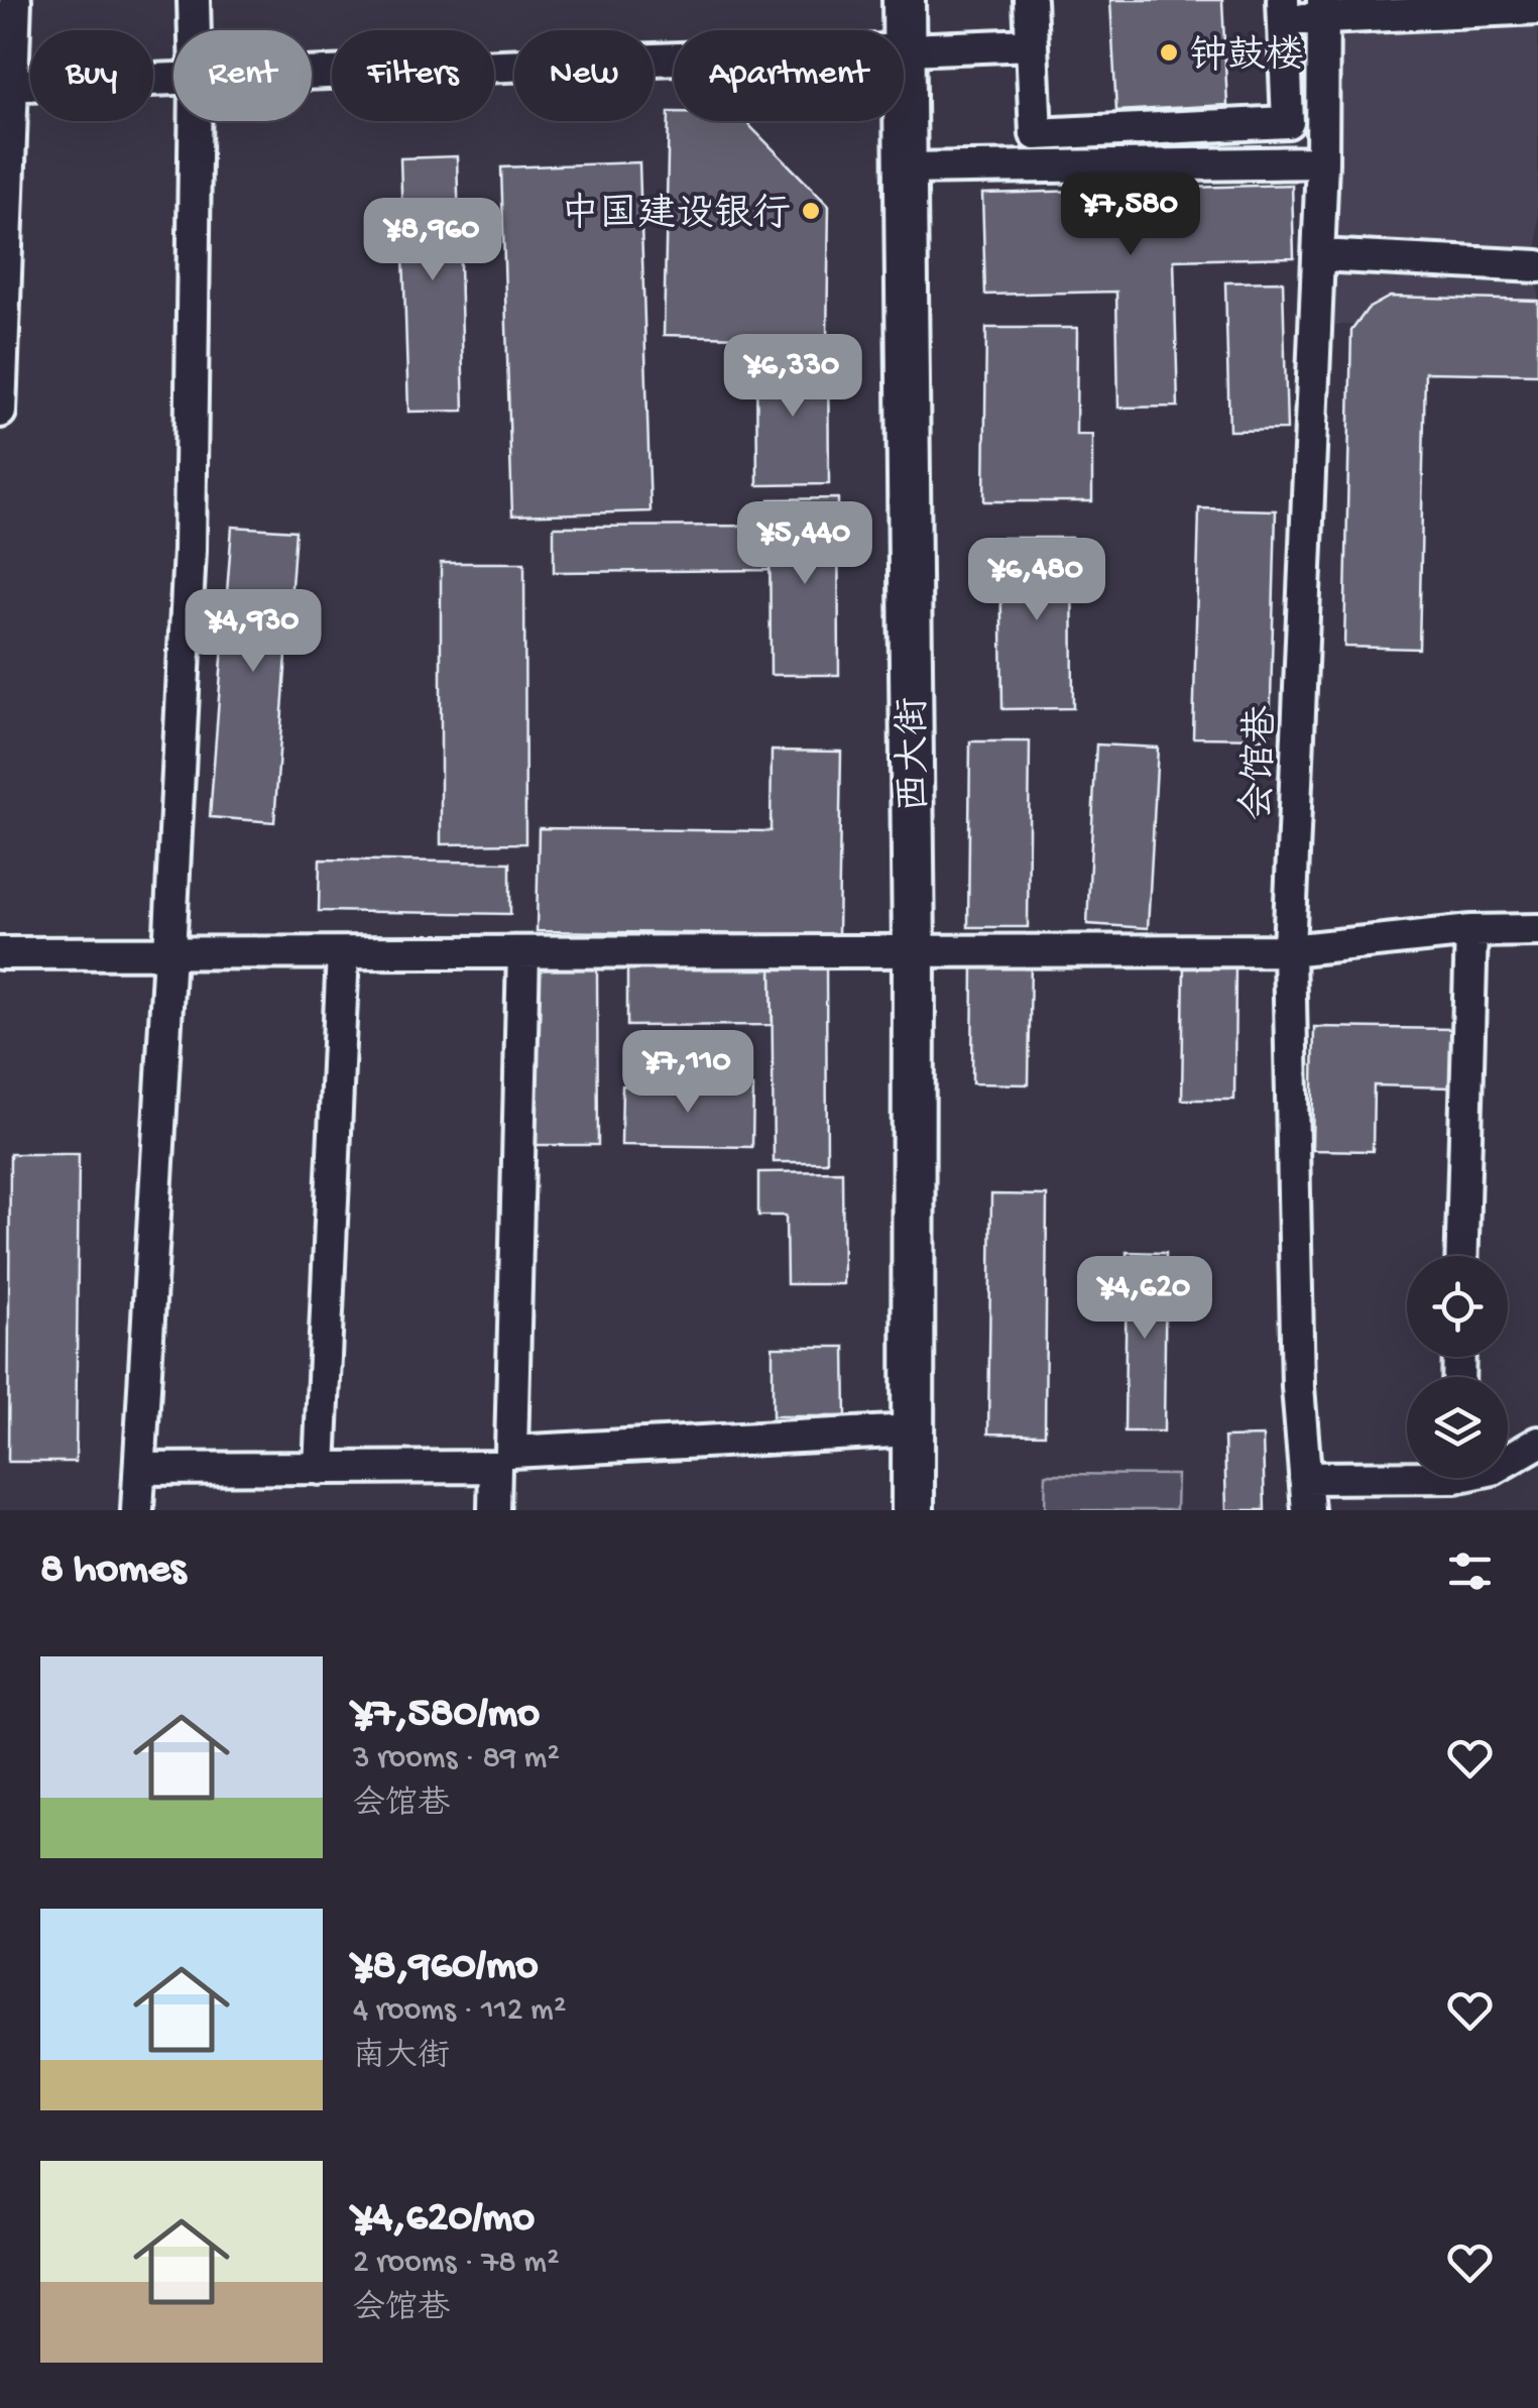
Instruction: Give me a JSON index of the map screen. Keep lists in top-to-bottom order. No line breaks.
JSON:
{"streets":{"main road":["西大街"],"street":["会馆巷"]},"places":["钟鼓楼","中国建设银行"],"page":{"chip":["Buy","Rent","Filters","New","Apartment"],"price":["¥7,580","¥8,960","¥6,330","¥5,440","¥6,480","¥4,930","¥7,110","¥4,620"],"heading":"8 homes","list":[{"name":"¥7,580/mo","note":"3 rooms · 89 m² · 会馆巷"},{"name":"¥8,960/mo","note":"4 rooms · 112 m² · 南大街"},{"name":"¥4,620/mo","note":"2 rooms · 78 m² · 会馆巷"}]}}
